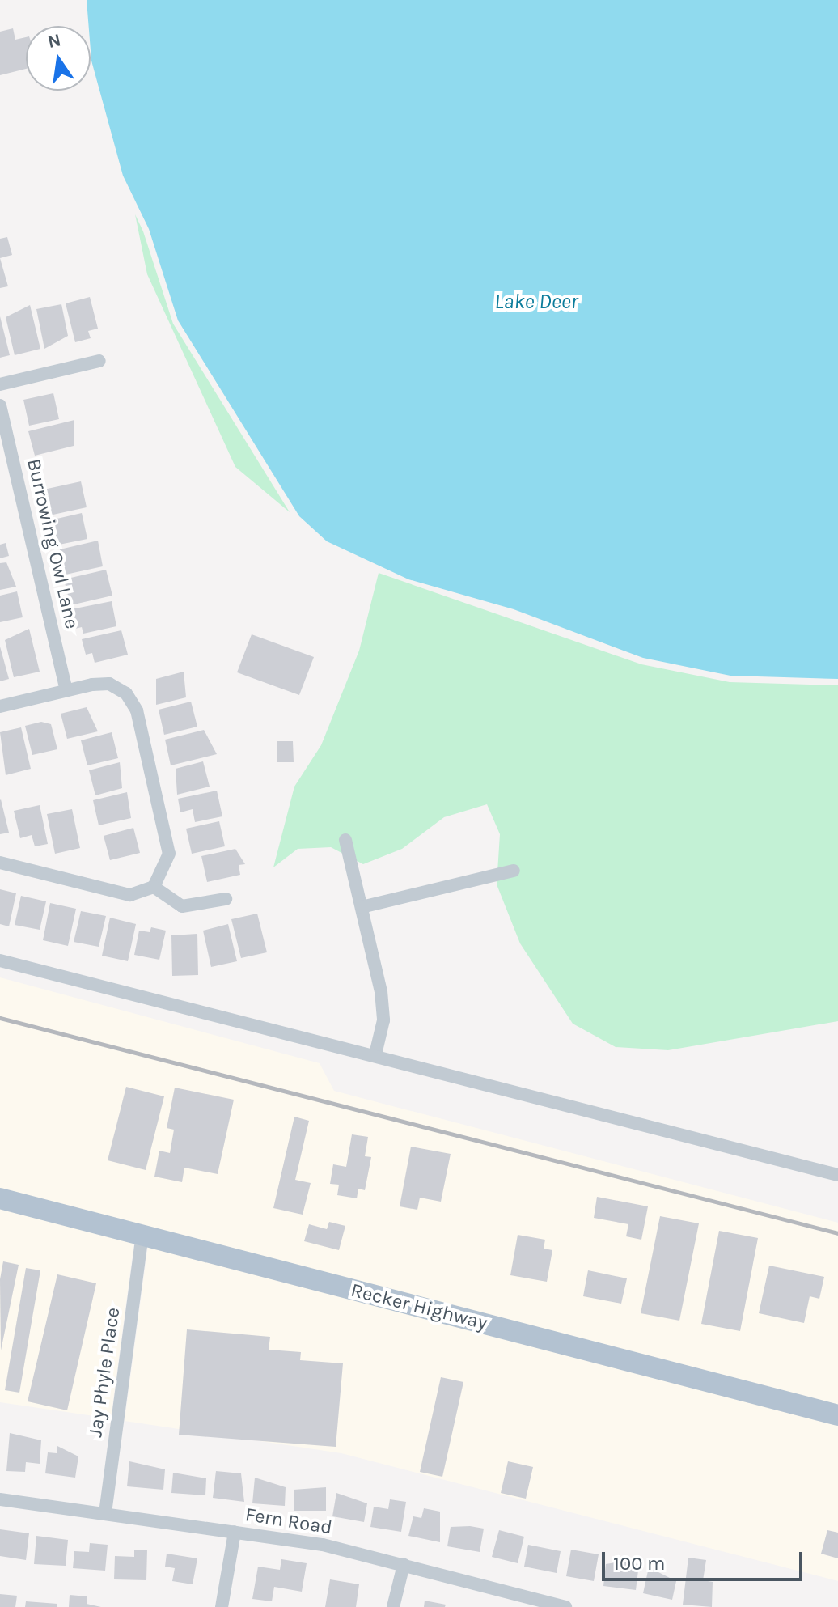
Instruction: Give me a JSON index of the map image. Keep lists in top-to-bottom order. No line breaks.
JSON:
{"streets":{"main road":["Recker Highway"],"street":["Burrowing Owl Lane","Jay Phyle Place","Fern Road"]},"crossings":[["Recker Highway","Jay Phyle Place"],["Jay Phyle Place","Fern Road"]],"water":["Lake Deer"],"scale_bar":"100 m","north":"top"}
